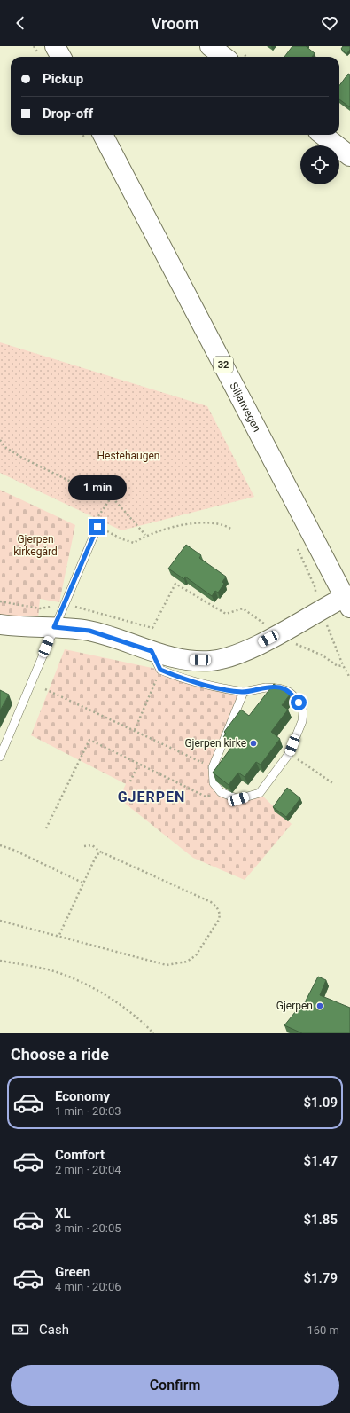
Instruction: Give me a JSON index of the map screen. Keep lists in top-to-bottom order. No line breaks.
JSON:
{"streets":{"main road":["32","Siljanvegen"]},"districts":["GJERPEN"],"parks":["Hestehaugen","Gjerpen kirkegård"],"places":["Gjerpen kirke","Gjerpen"],"page":{"header":"Vroom","banner":["Pickup","Drop-off"],"bubble":"1 min","heading":"Choose a ride","list":[{"name":"Economy","note":"1 min · 20:03","value":"$1.09"},{"name":"Comfort","note":"2 min · 20:04","value":"$1.47"},{"name":"XL","note":"3 min · 20:05","value":"$1.85"},{"name":"Green","note":"4 min · 20:06","value":"$1.79"}],"pay":["Cash","160 m"],"buttons":"Confirm"}}
